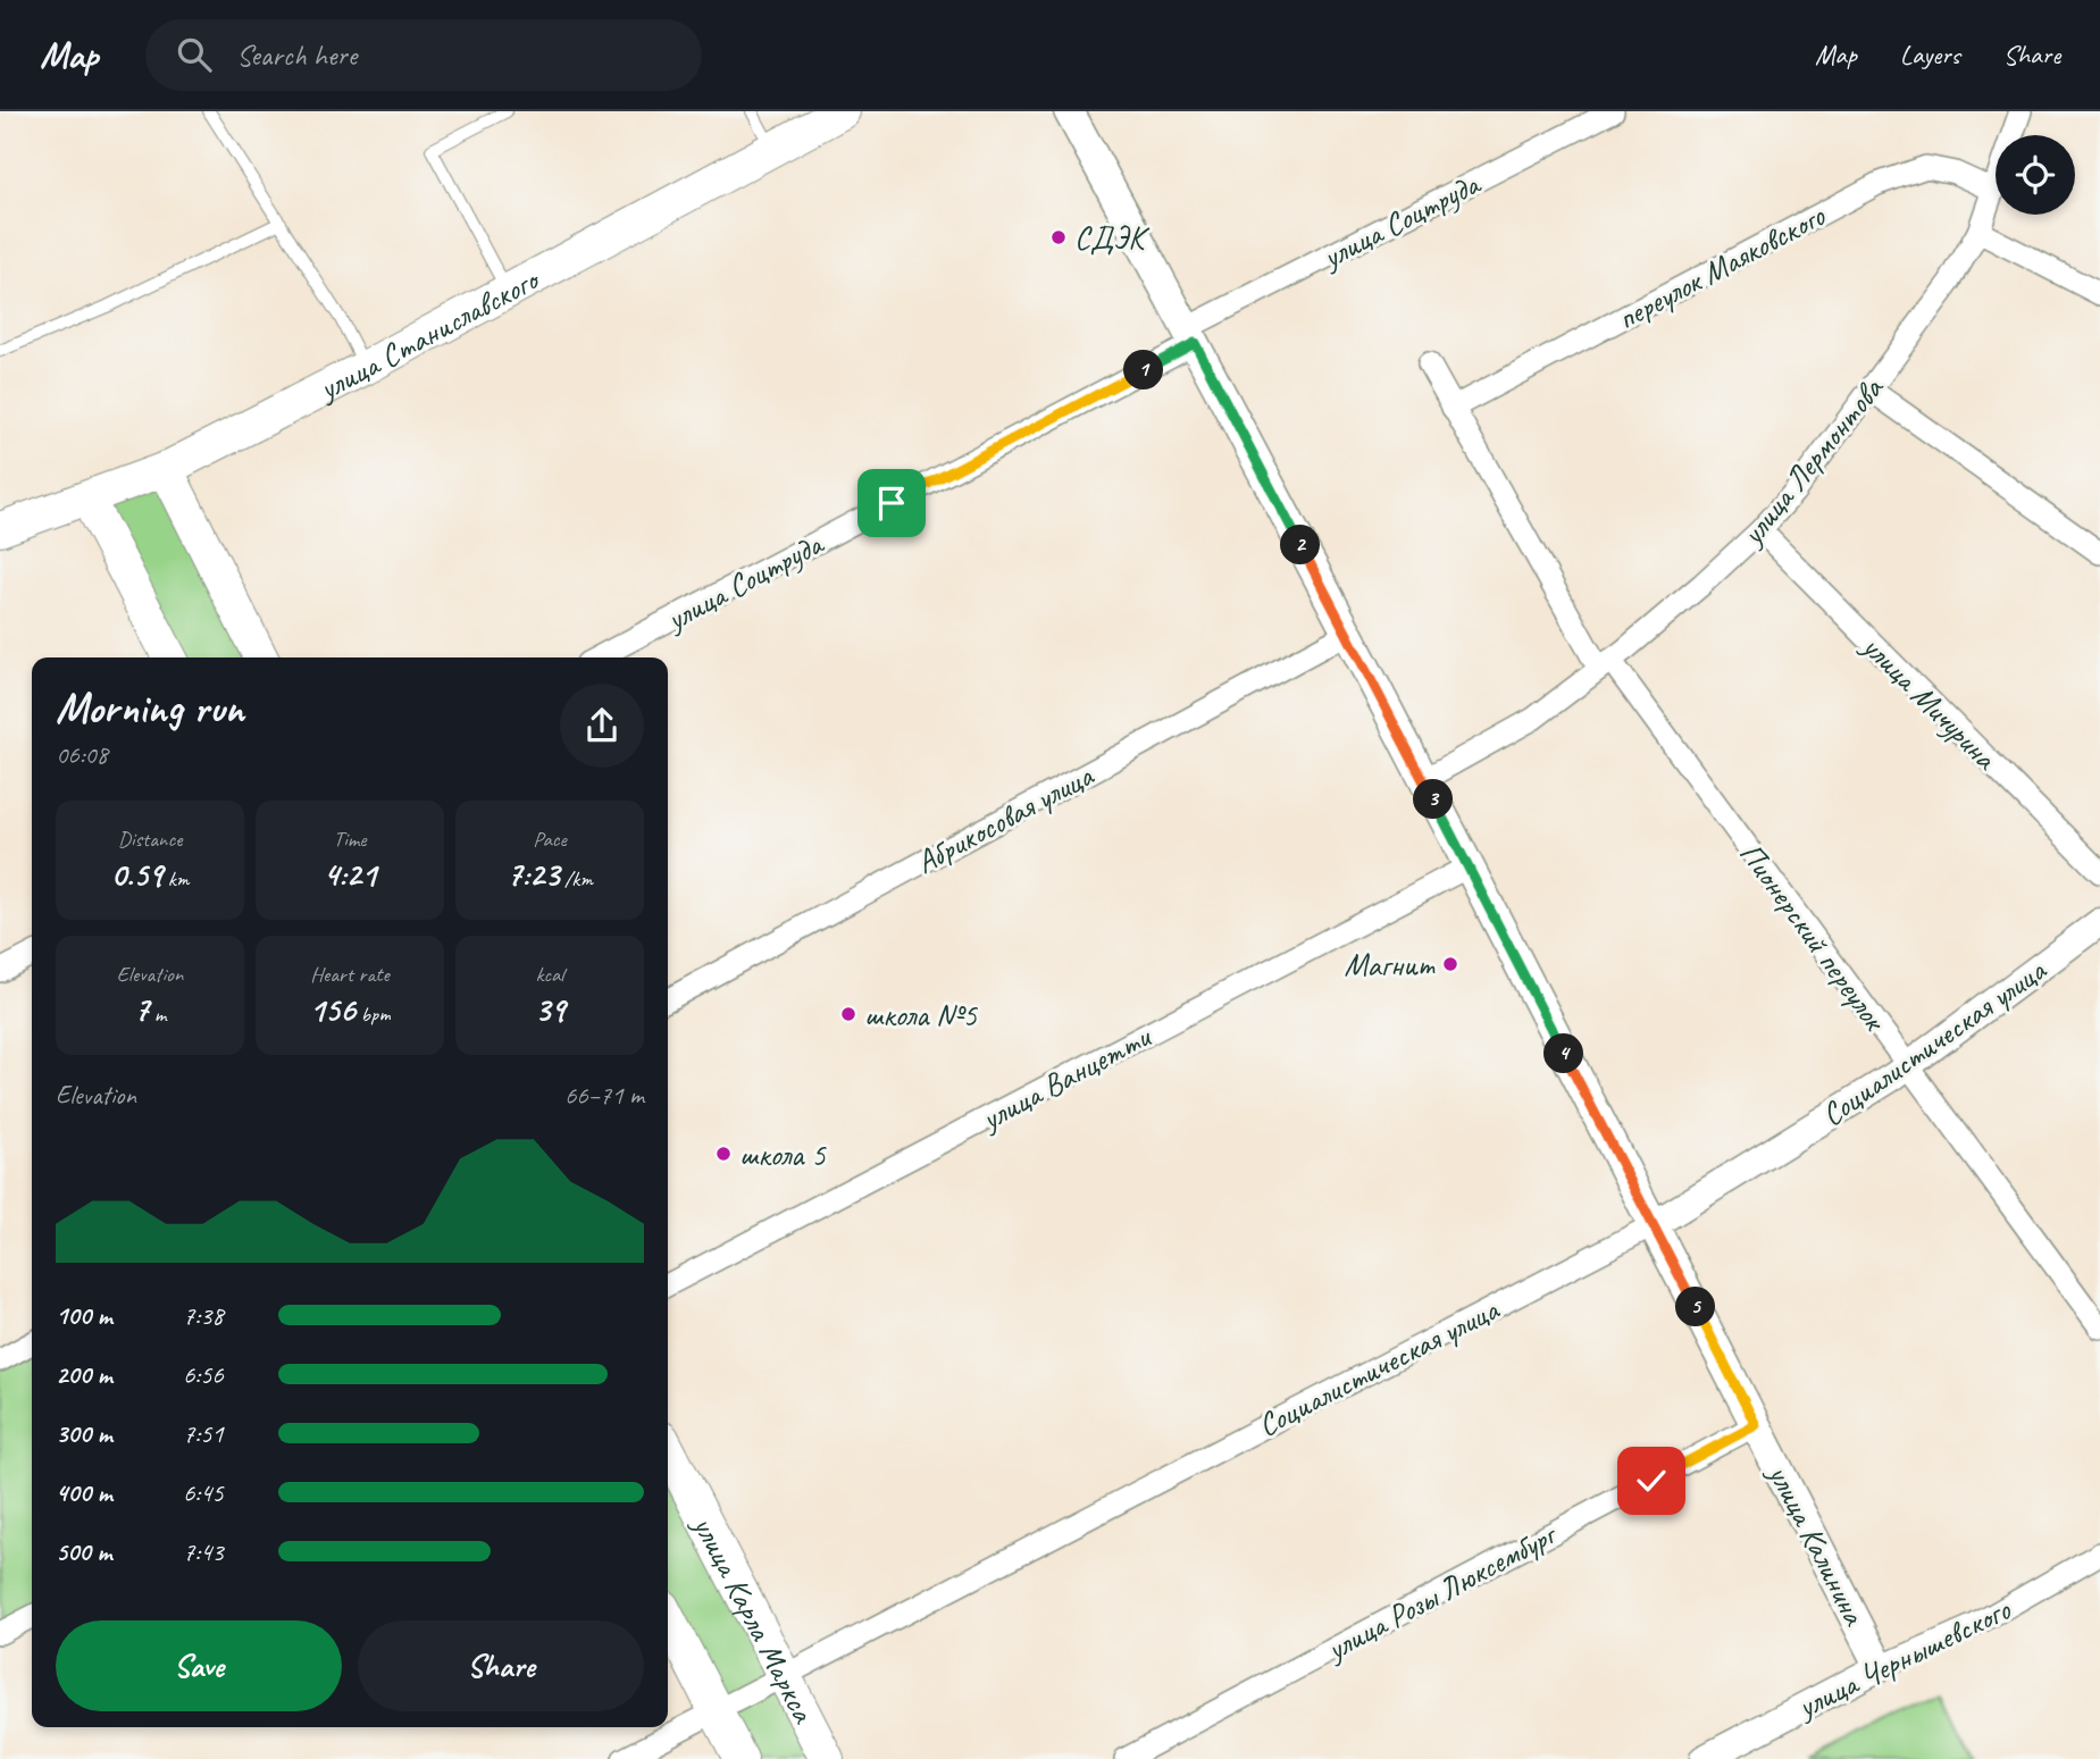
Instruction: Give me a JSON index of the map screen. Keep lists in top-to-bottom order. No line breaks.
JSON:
{"streets":{"main road":["улица Станиславского","улица Калинина","улица Карла Маркса"],"street":["улица Соцтруда","переулок Маяковского","улица Лермонтова","улица Мичурина","Абрикосовая улица","Пионерский переулок","Социалистическая улица","улица Ванцетти","улица Розы Люксембург","улица Чернышевского"]},"crossings":[["улица Соцтруда","улица Калинина"],["переулок Маяковского","улица Лермонтова"],["улица Лермонтова","улица Мичурина"],["улица Лермонтова","Пионерский переулок"],["улица Лермонтова","улица Калинина"],["Абрикосовая улица","улица Калинина"],["Пионерский переулок","Социалистическая улица"],["Социалистическая улица","улица Калинина"],["Социалистическая улица","улица Карла Маркса"],["улица Ванцетти","улица Калинина"],["улица Калинина","улица Розы Люксембург"],["улица Калинина","улица Чернышевского"]],"places":["СДЭК","Магнит","школа №5","школа 5"],"page":{"header":"Map","search":"Search here","nav":["Map","Layers","Share"],"pins":["1","2","3","4","5"],"heading":["Morning run","06:08"],"stats":[["Distance","0.59 km"],["Time","4:21"],["Pace","7:23 /km"],["Elevation","7 m"],["Heart rate","156 bpm"],["kcal","39"]],"chart":["Elevation","66–71 m"],"list":[{"name":"100 m","note":"7:38"},{"name":"200 m","note":"6:56"},{"name":"300 m","note":"7:51"},{"name":"400 m","note":"6:45"},{"name":"500 m","note":"7:43"}],"buttons":["Save","Share"]}}
